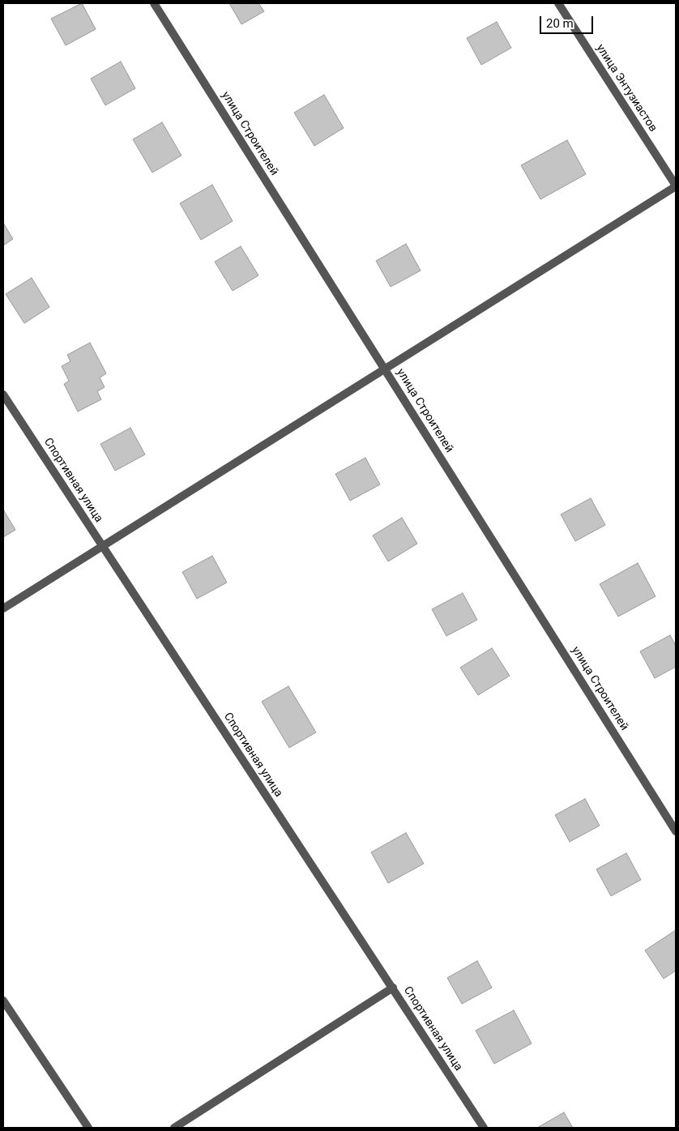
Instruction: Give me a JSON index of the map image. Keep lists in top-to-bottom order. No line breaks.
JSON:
{"streets":{"street":["улица Энтузиастов","улица Строителей","Спортивная улица"]},"scale_bar":"20 m"}
